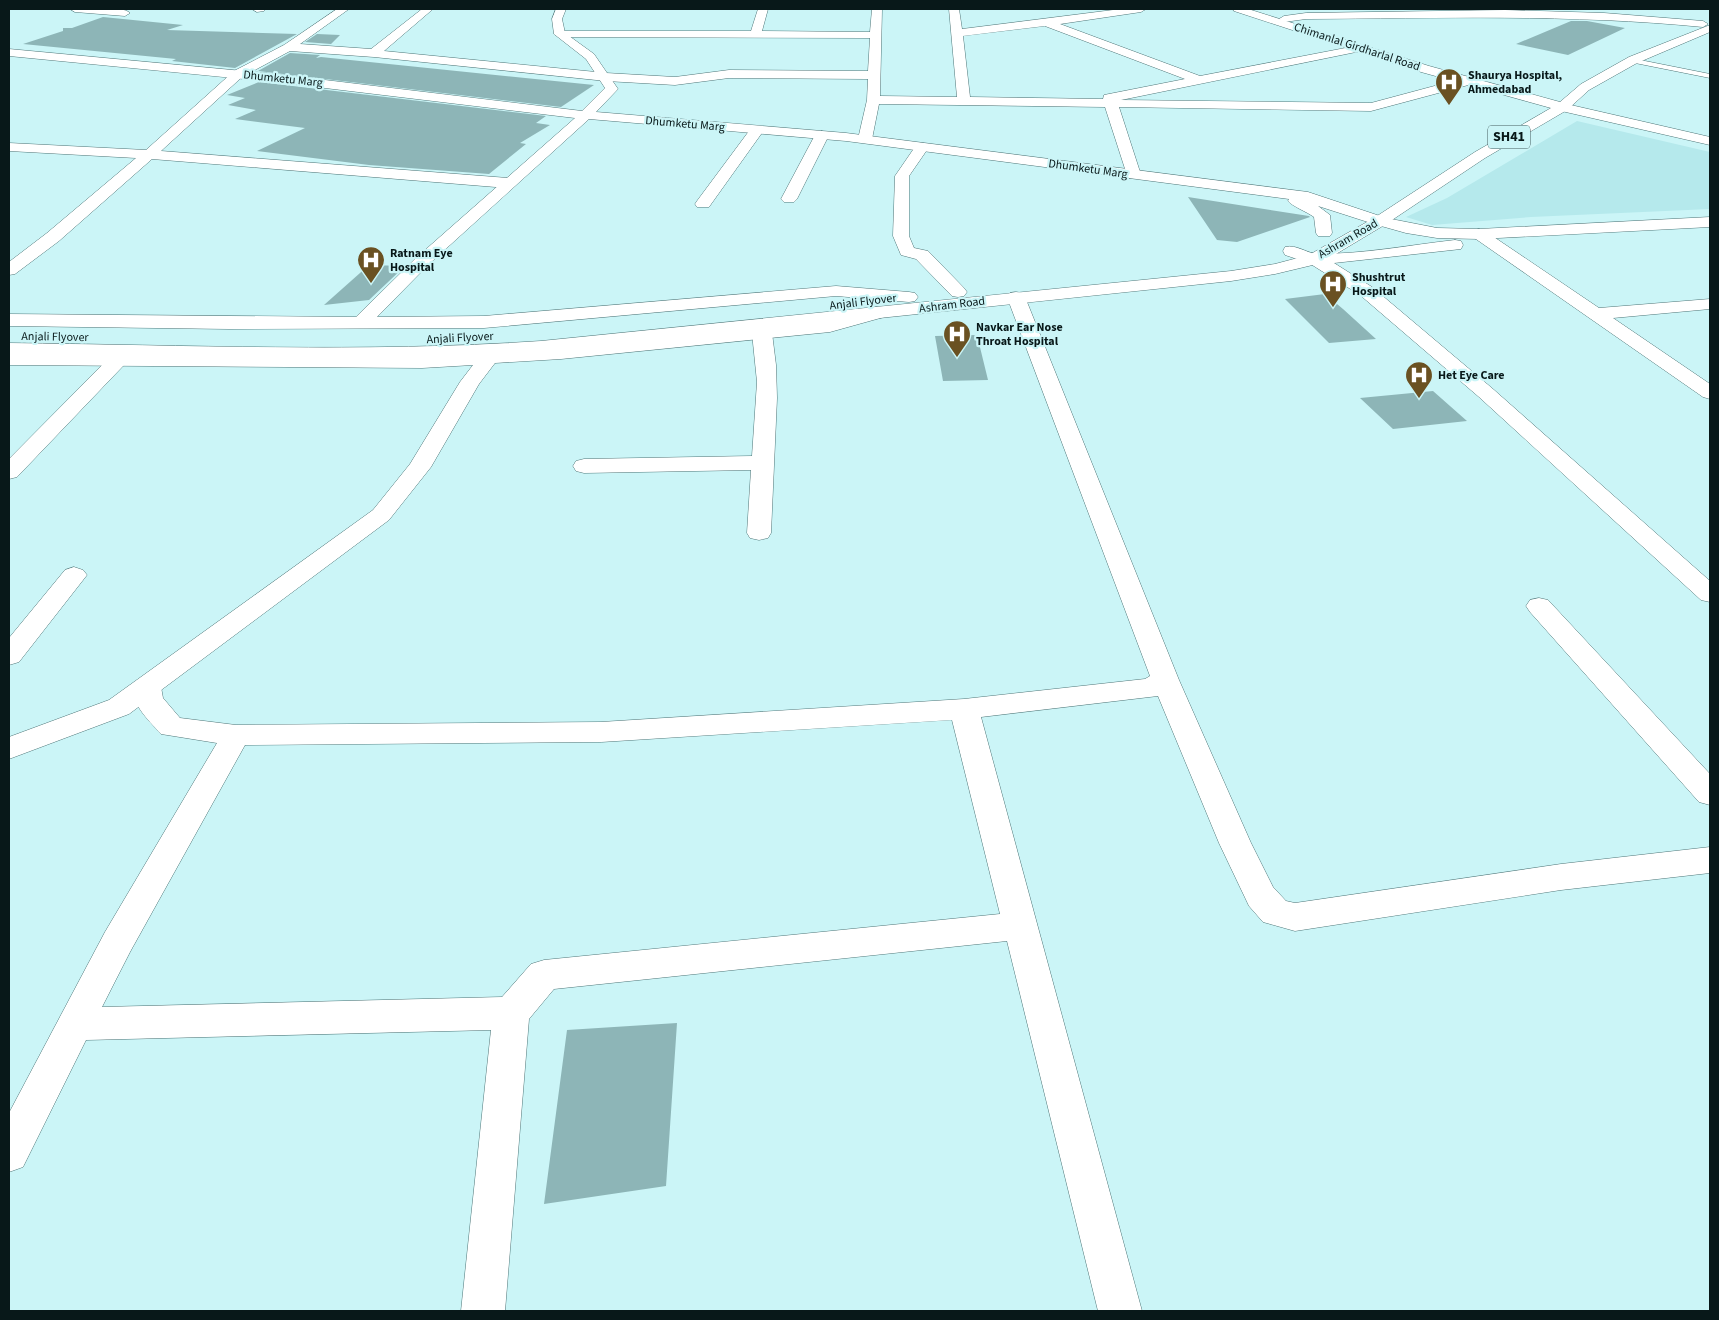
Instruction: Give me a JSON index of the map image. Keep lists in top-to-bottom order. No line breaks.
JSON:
{"streets":{"street":["Chimanlal Girdharlal Road","Dhumketu Marg","SH41","Ashram Road","Anjali Flyover"]},"crossings":[["Chimanlal Girdharlal Road","Ashram Road"],["Dhumketu Marg","Ashram Road"],["Ashram Road","Anjali Flyover"]],"places":{"hospital":["Shaurya Hospital, Ahmedabad","Ratnam Eye Hospital","Shushtrut Hospital","Navkar Ear Nose Throat Hospital","Het Eye Care"]}}
